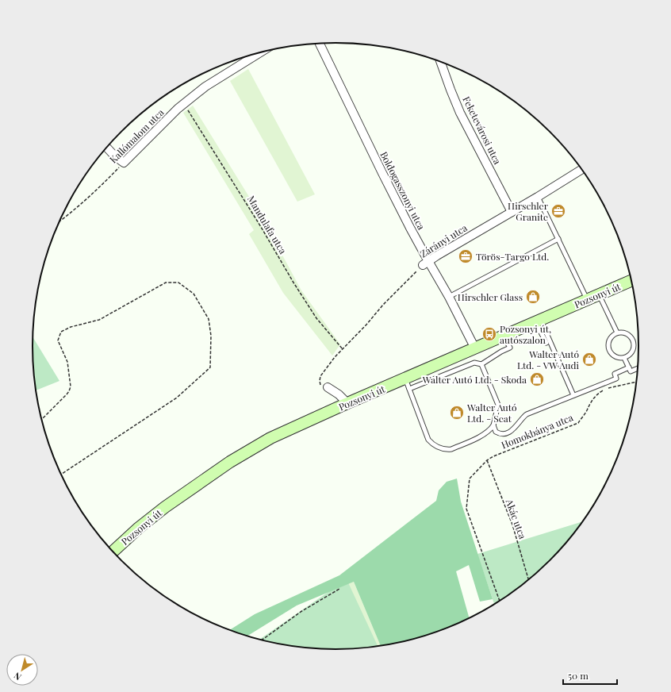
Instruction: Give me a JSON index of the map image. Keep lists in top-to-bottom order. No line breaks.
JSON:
{"streets":{"main road":["Pozsonyi út"],"street":["Feketevárosi utca","Kallómalom utca","Boldogasszonyi utca","Zárányi utca"],"path":["Mandulafa utca","Homokbánya utca","Akác utca"]},"crossings":[["Feketevárosi utca","Zárányi utca"],["Kallómalom utca","Mandulafa utca"],["Boldogasszonyi utca","Zárányi utca"],["Boldogasszonyi utca","Pozsonyi út"],["Mandulafa utca","Zárányi utca"],["Homokbánya utca","Akác utca"]],"places":{"office":["Hirschler Granite","Törös-Targo Ltd."],"shop":["Hirschler Glass","Walter Autó Ltd. - VW Audi","Walter Autó Ltd. - Skoda","Walter Autó Ltd. - Seat"],"bus stop":["Pozsonyi út, autószalon"]},"scale_bar":"50 m","north":"bottom left"}
